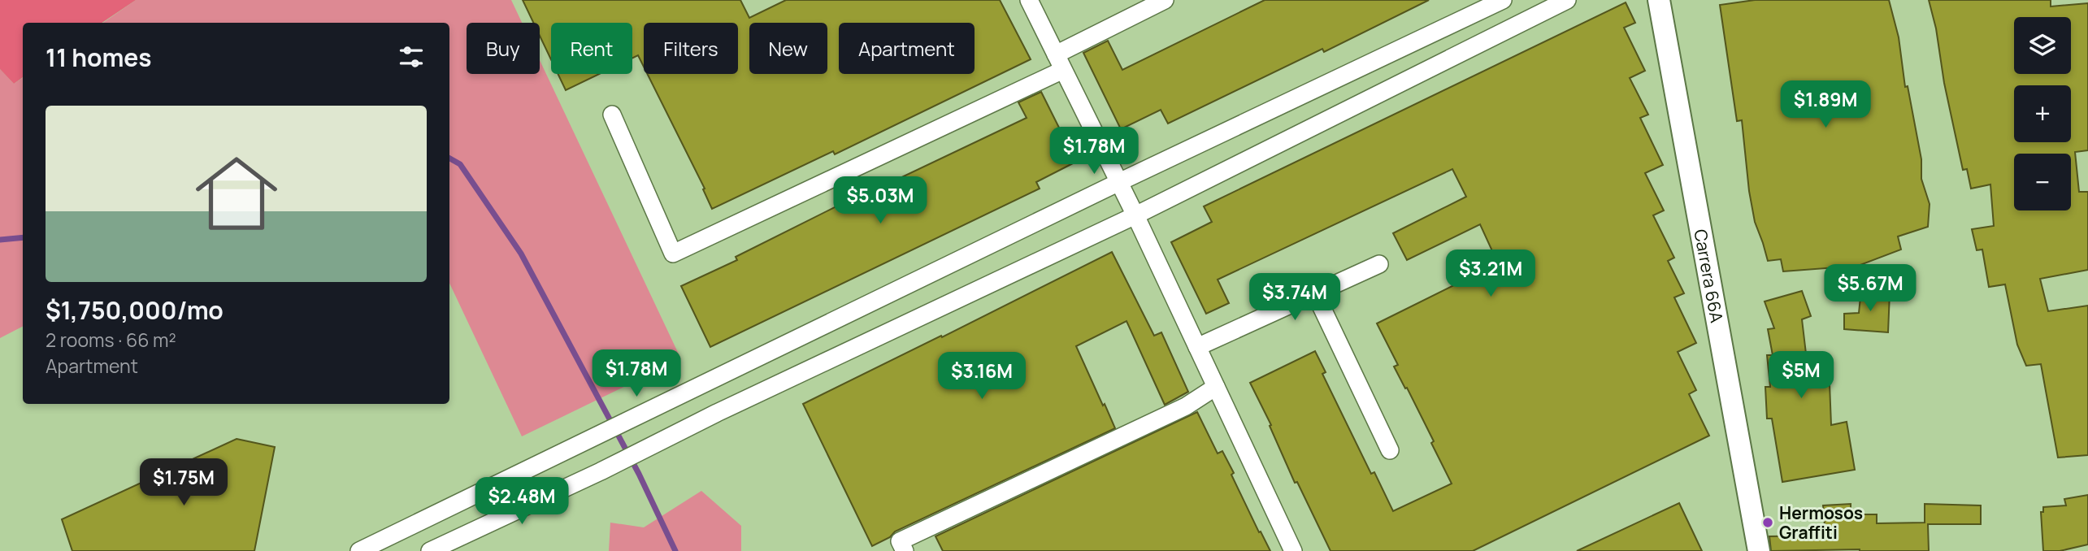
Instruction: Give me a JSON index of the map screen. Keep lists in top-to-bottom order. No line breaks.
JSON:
{"streets":{"street":["Carrera 66A"]},"places":["Hermosos Graffiti"],"page":{"map_buttons":["+","−"],"chip":["Buy","Rent","Filters","New","Apartment"],"heading":"11 homes","price":["$1.89M","$1.78M","$5.03M","$3.21M","$5.67M","$3.74M","$1.78M","$5M","$3.16M","$1.75M","$2.48M"],"list":[{"name":"$1,750,000/mo","note":"2 rooms · 66 m² · Apartment"}]}}
